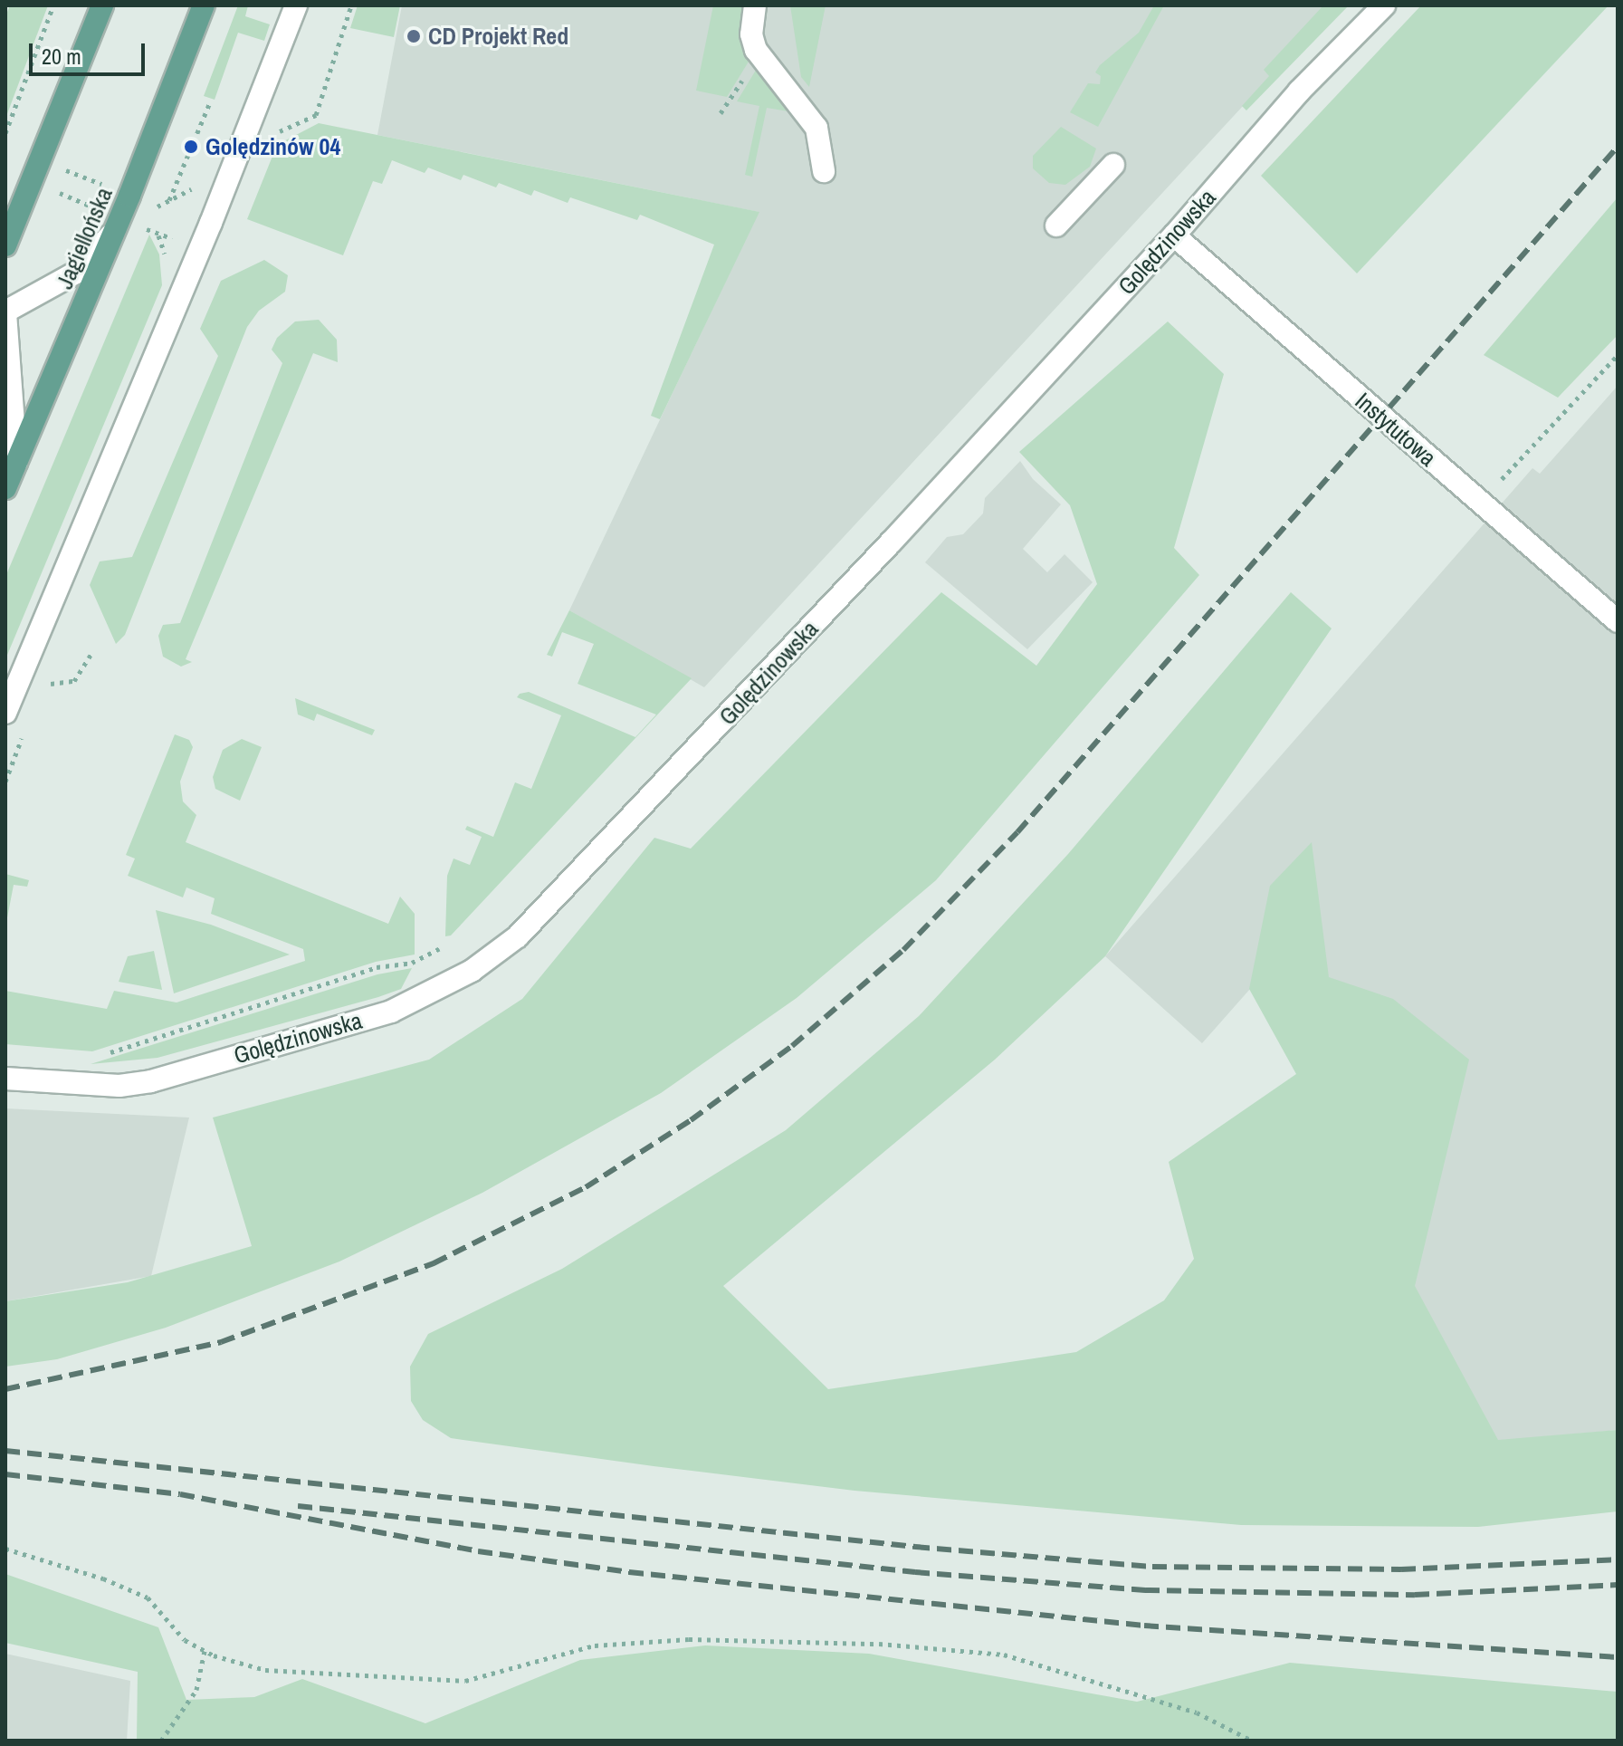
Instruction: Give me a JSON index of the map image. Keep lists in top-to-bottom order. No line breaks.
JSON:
{"streets":{"main road":["Jagiellońska"],"street":["Golędzinowska","Instytutowa"]},"crossings":[["Golędzinowska","Instytutowa"]],"places":["CD Projekt Red","Golędzinów 04"],"scale_bar":"20 m"}
